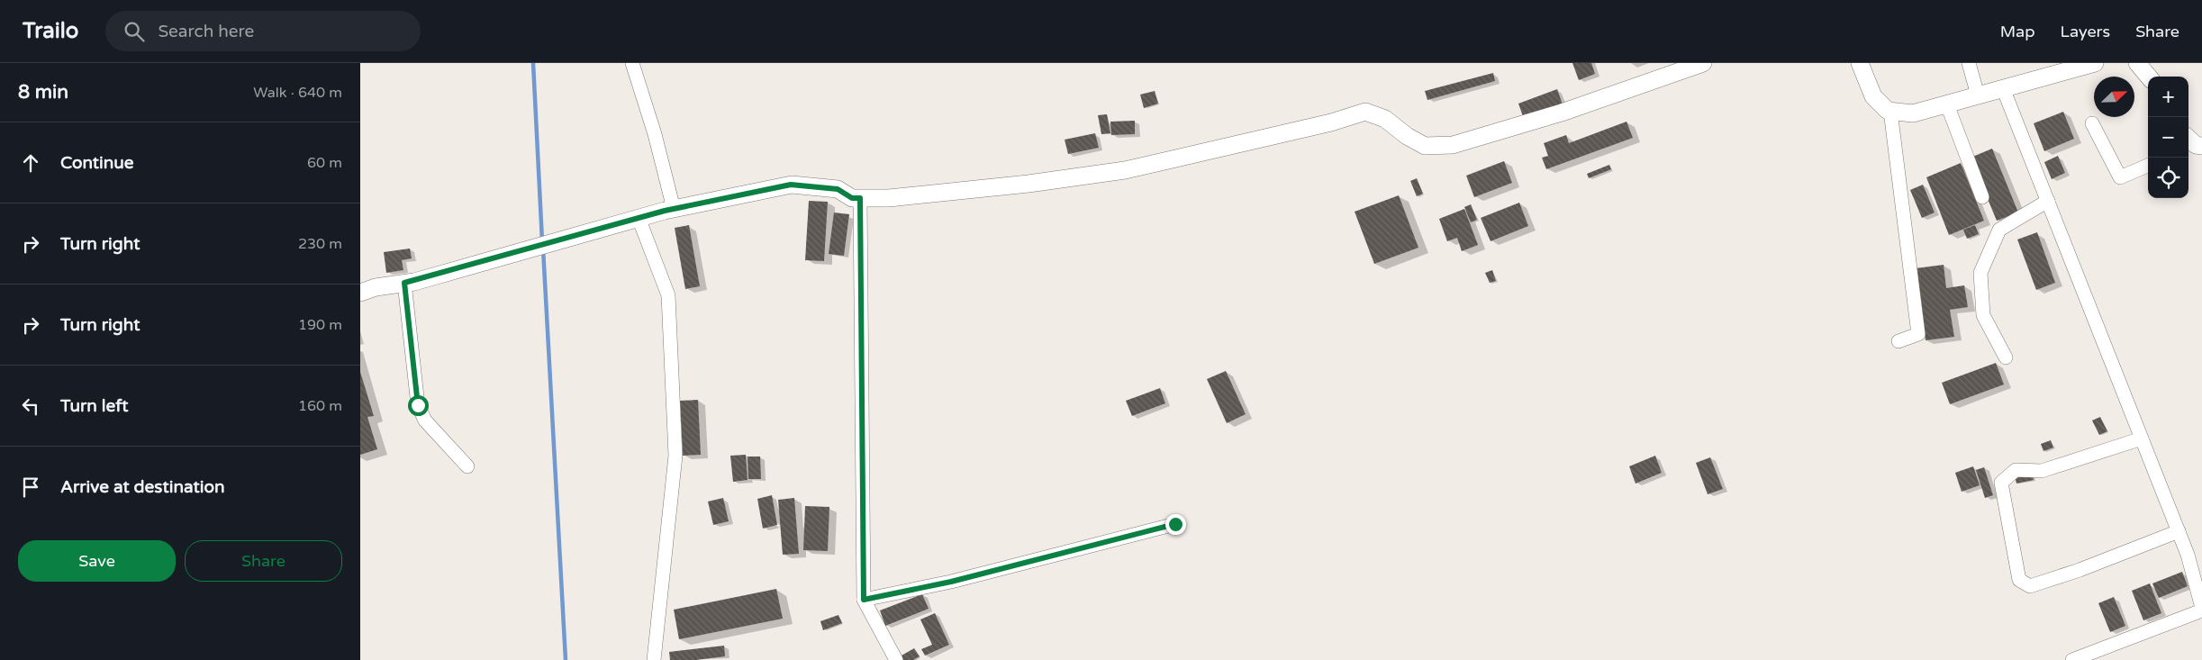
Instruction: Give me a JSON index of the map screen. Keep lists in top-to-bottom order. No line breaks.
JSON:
{"north":"top right","page":{"header":"Trailo","search":"Search here","nav":["Map","Layers","Share"],"heading":["8 min","Walk · 640 m"],"map_buttons":["+","−"],"list":[["Continue","60 m"],["Turn right","230 m"],["Turn right","190 m"],["Turn left","160 m"],"Arrive at destination"],"buttons":["Save","Share"]}}
